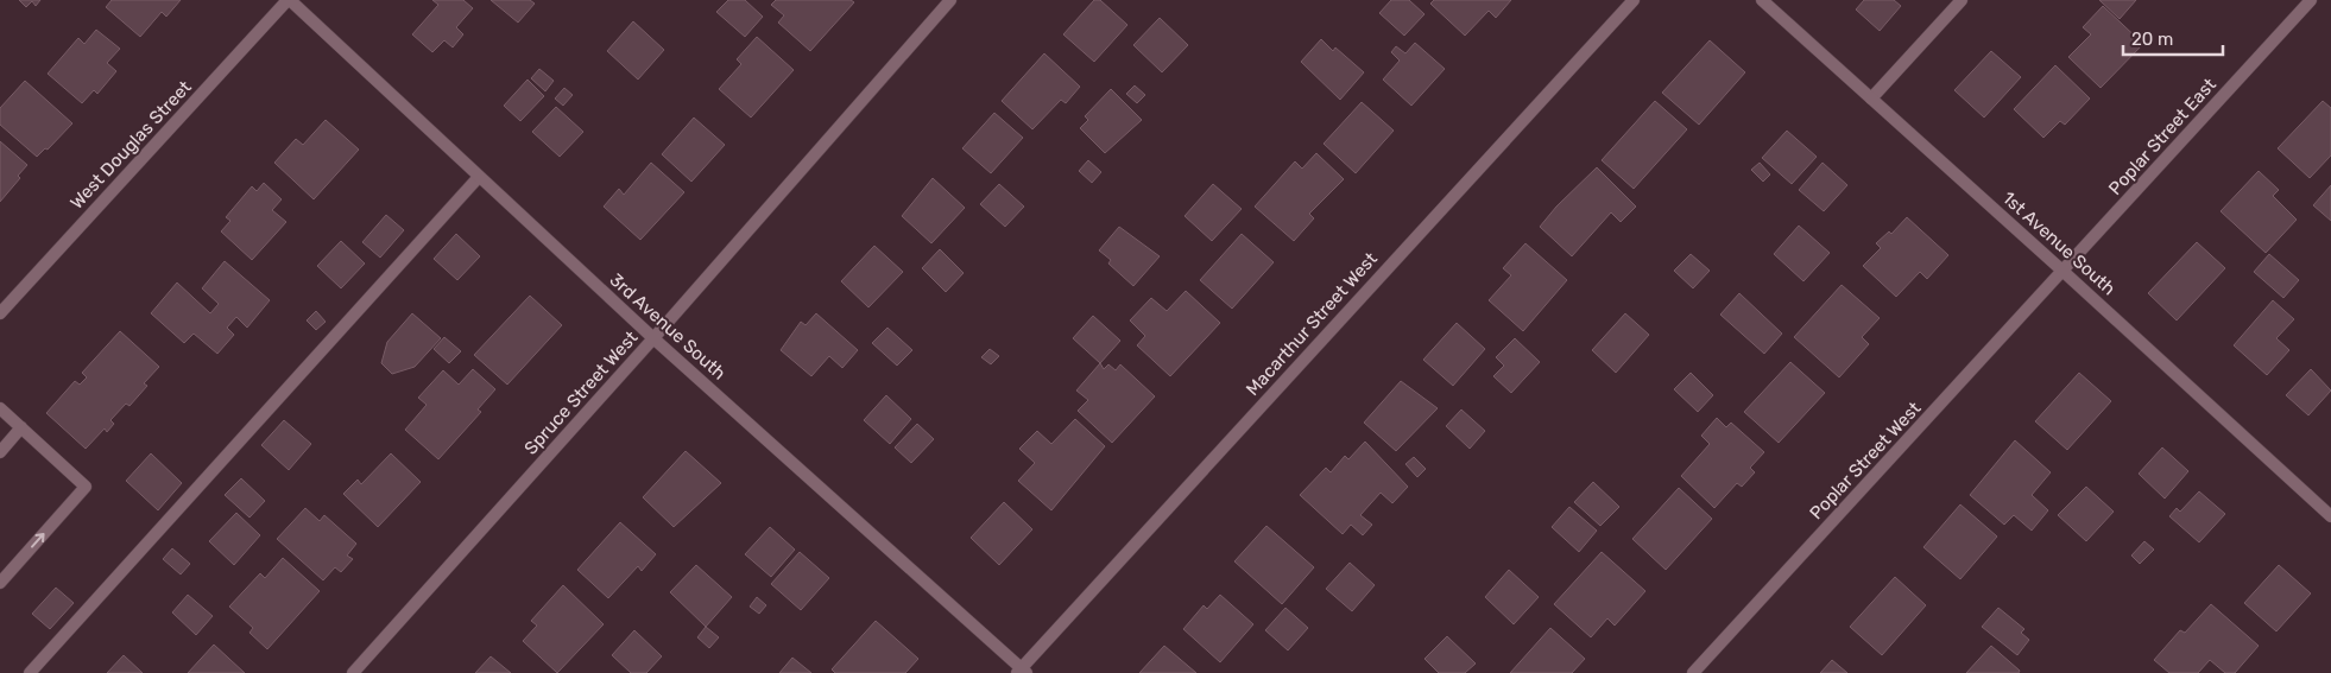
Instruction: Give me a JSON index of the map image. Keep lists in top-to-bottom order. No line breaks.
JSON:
{"streets":{"street":["Poplar Street East","West Douglas Street","1st Avenue South","Macarthur Street West","3rd Avenue South","Spruce Street West","Poplar Street West"]},"crossings":[["Poplar Street East","1st Avenue South"],["Poplar Street East","Poplar Street West"],["West Douglas Street","3rd Avenue South"],["1st Avenue South","Poplar Street West"],["Macarthur Street West","3rd Avenue South"],["3rd Avenue South","Spruce Street West"]],"scale_bar":"20 m"}
